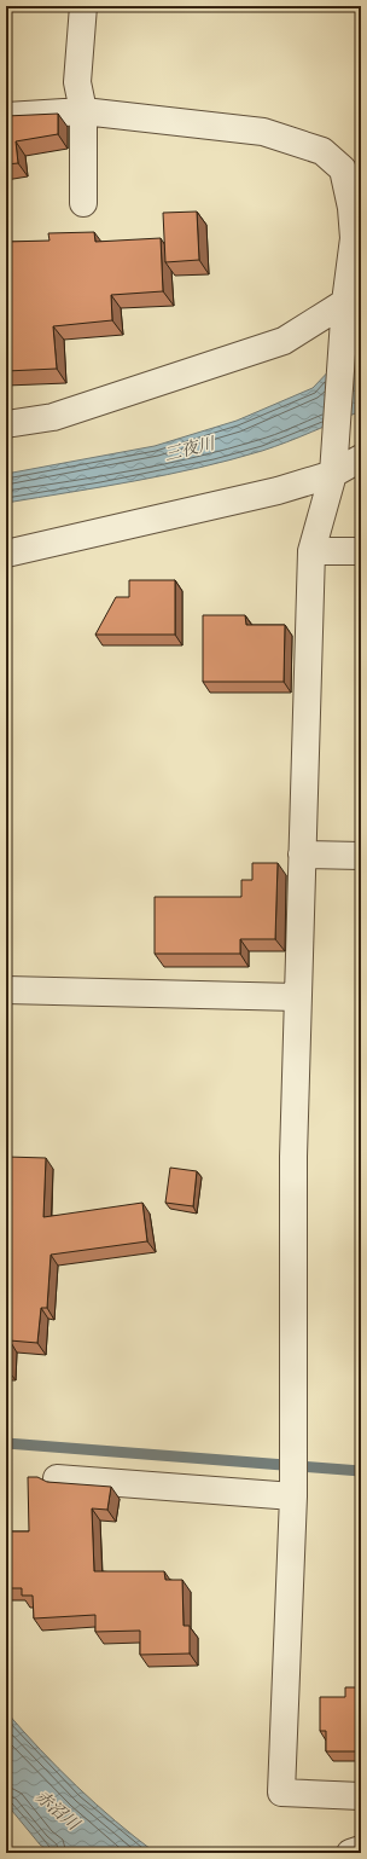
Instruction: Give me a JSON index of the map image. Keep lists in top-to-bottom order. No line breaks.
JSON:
{"water":["三夜川","赤沼川"]}
